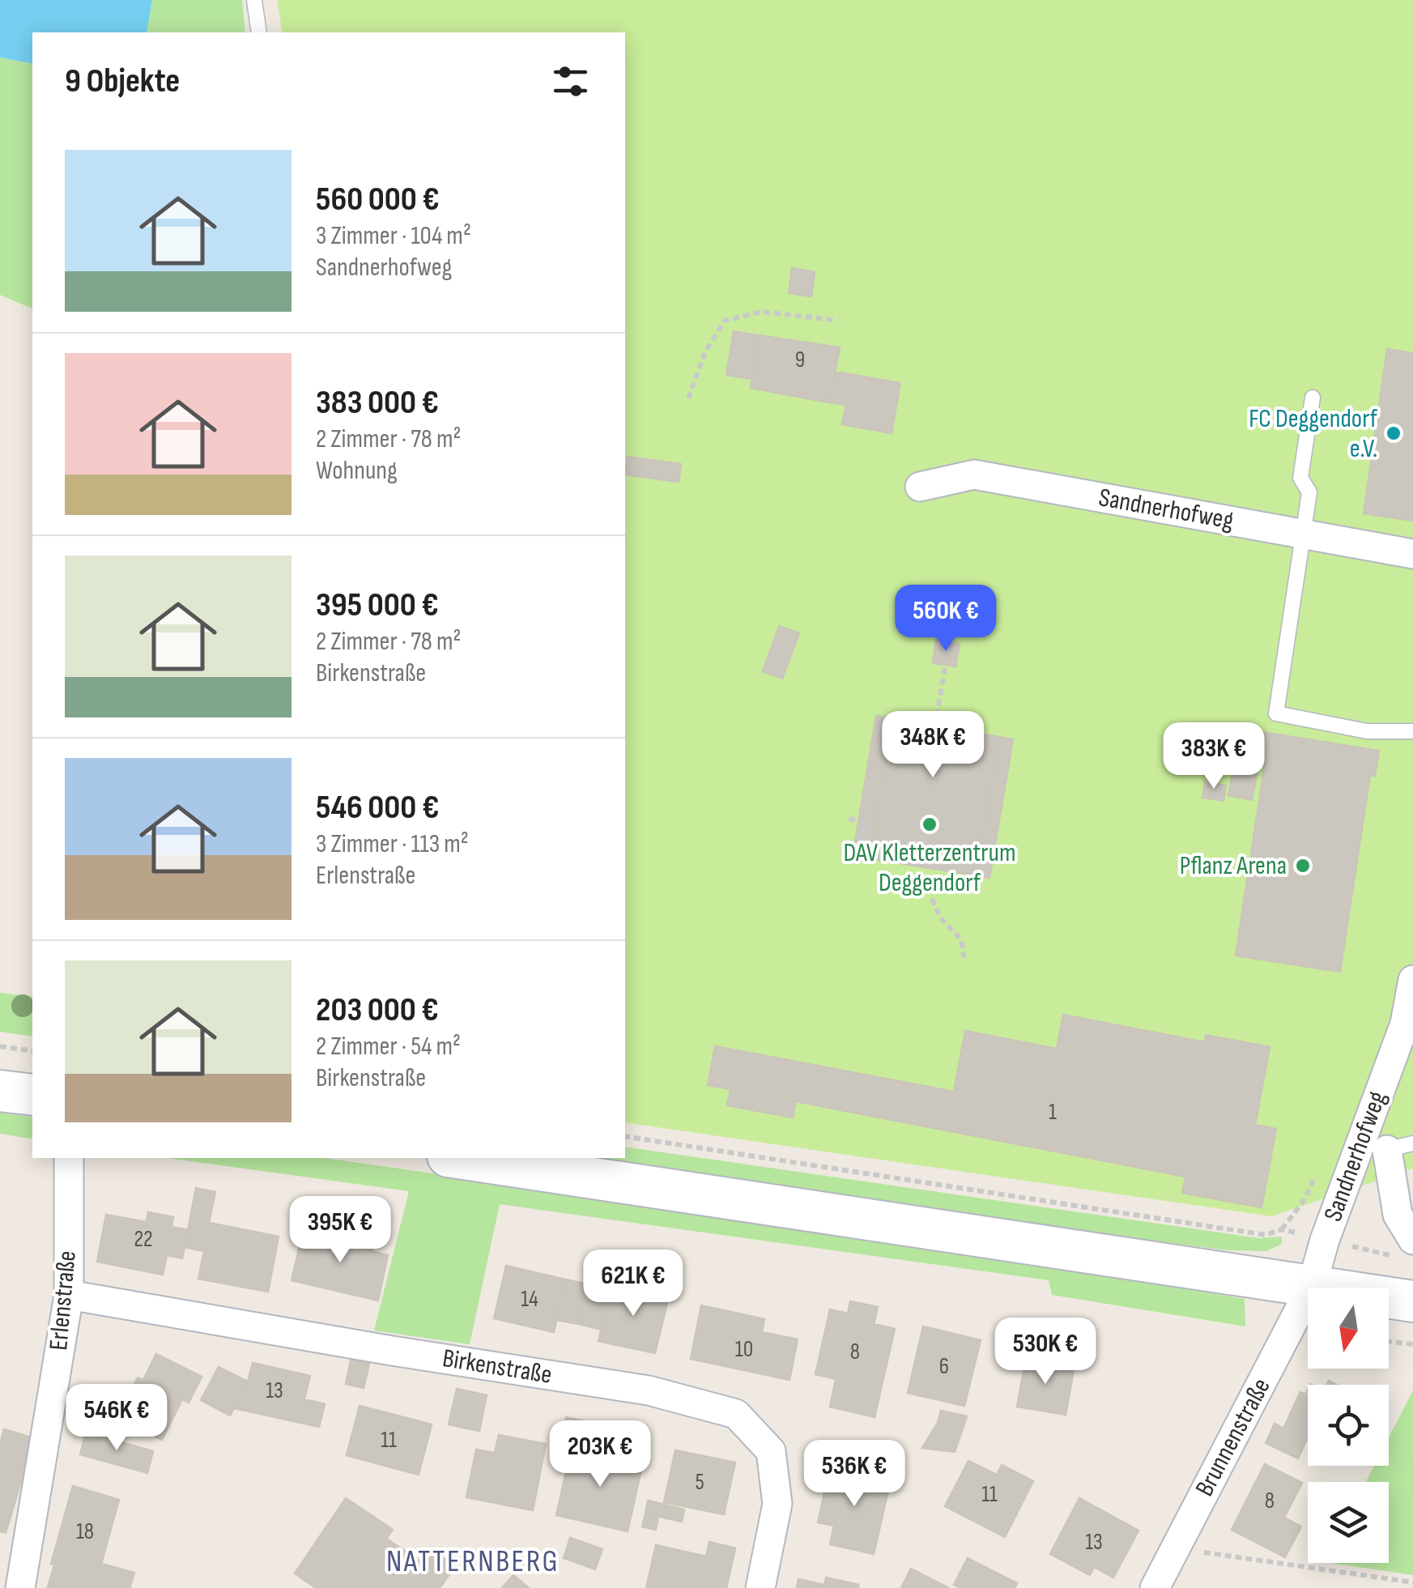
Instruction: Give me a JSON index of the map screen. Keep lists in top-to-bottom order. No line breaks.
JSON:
{"streets":{"street":["Sandnerhofweg","Erlenstraße","Birkenstraße","Brunnenstraße"]},"crossings":[["Sandnerhofweg","Brunnenstraße"],["Erlenstraße","Birkenstraße"]],"districts":["NATTERNBERG"],"places":["FC Deggendorf e.V.","DAV Kletterzentrum Deggendorf","Pflanz Arena"],"house_numbers":["9","1","22","14","10","8","6","13","11","5","11","8","18","13"],"north":"bottom","page":{"heading":"9 Objekte","list":[{"name":"560 000 €","note":"3 Zimmer · 104 m² · Sandnerhofweg"},{"name":"383 000 €","note":"2 Zimmer · 78 m² · Wohnung"},{"name":"395 000 €","note":"2 Zimmer · 78 m² · Birkenstraße"},{"name":"546 000 €","note":"3 Zimmer · 113 m² · Erlenstraße"},{"name":"203 000 €","note":"2 Zimmer · 54 m² · Birkenstraße"}],"price":["560K €","348K €","383K €","395K €","621K €","530K €","546K €","203K €","536K €"]}}
